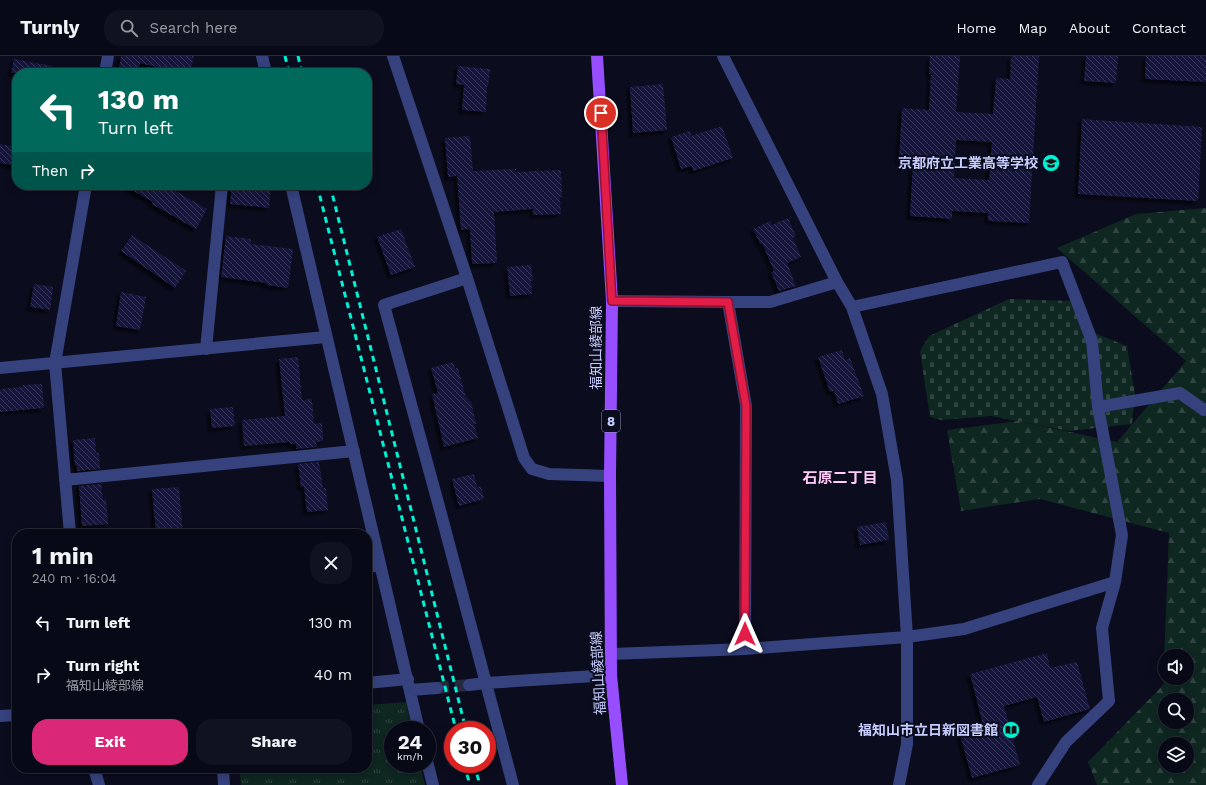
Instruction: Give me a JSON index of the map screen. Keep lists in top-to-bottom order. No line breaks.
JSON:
{"streets":{"main road":["福知山綾部線","8"]},"districts":["石原二丁目"],"places":{"school or university":["京都府立工業高等学校"],"library":["福知山市立日新図書館"]},"page":{"header":"Turnly","search":"Search here","nav":["Home","Map","About","Contact"],"turn":["130 m","Turn left"],"then":"Then","heading":["1 min","240 m · 16:04"],"list":[{"name":"Turn left","value":"130 m"},{"name":"Turn right","note":"福知山綾部線","value":"40 m"}],"buttons":["Exit","Share"],"speed":"24 km/h","limit":"30"}}
